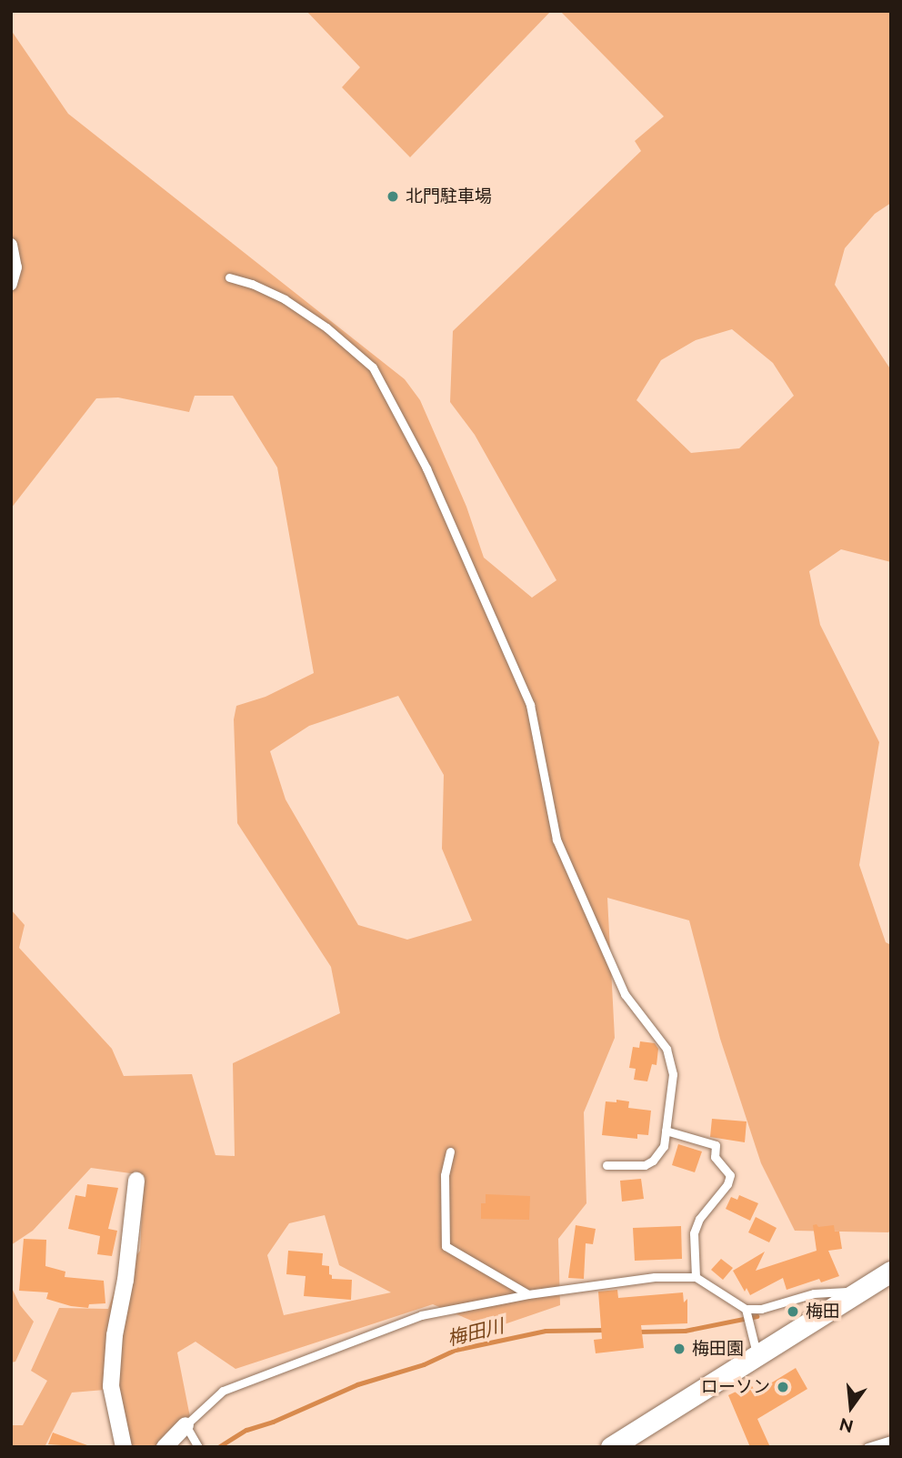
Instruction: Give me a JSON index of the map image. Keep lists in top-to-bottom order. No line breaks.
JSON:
{"water":["梅田川"],"places":["北門駐車場","梅田","梅田園","ローソン"],"north":"bottom"}
